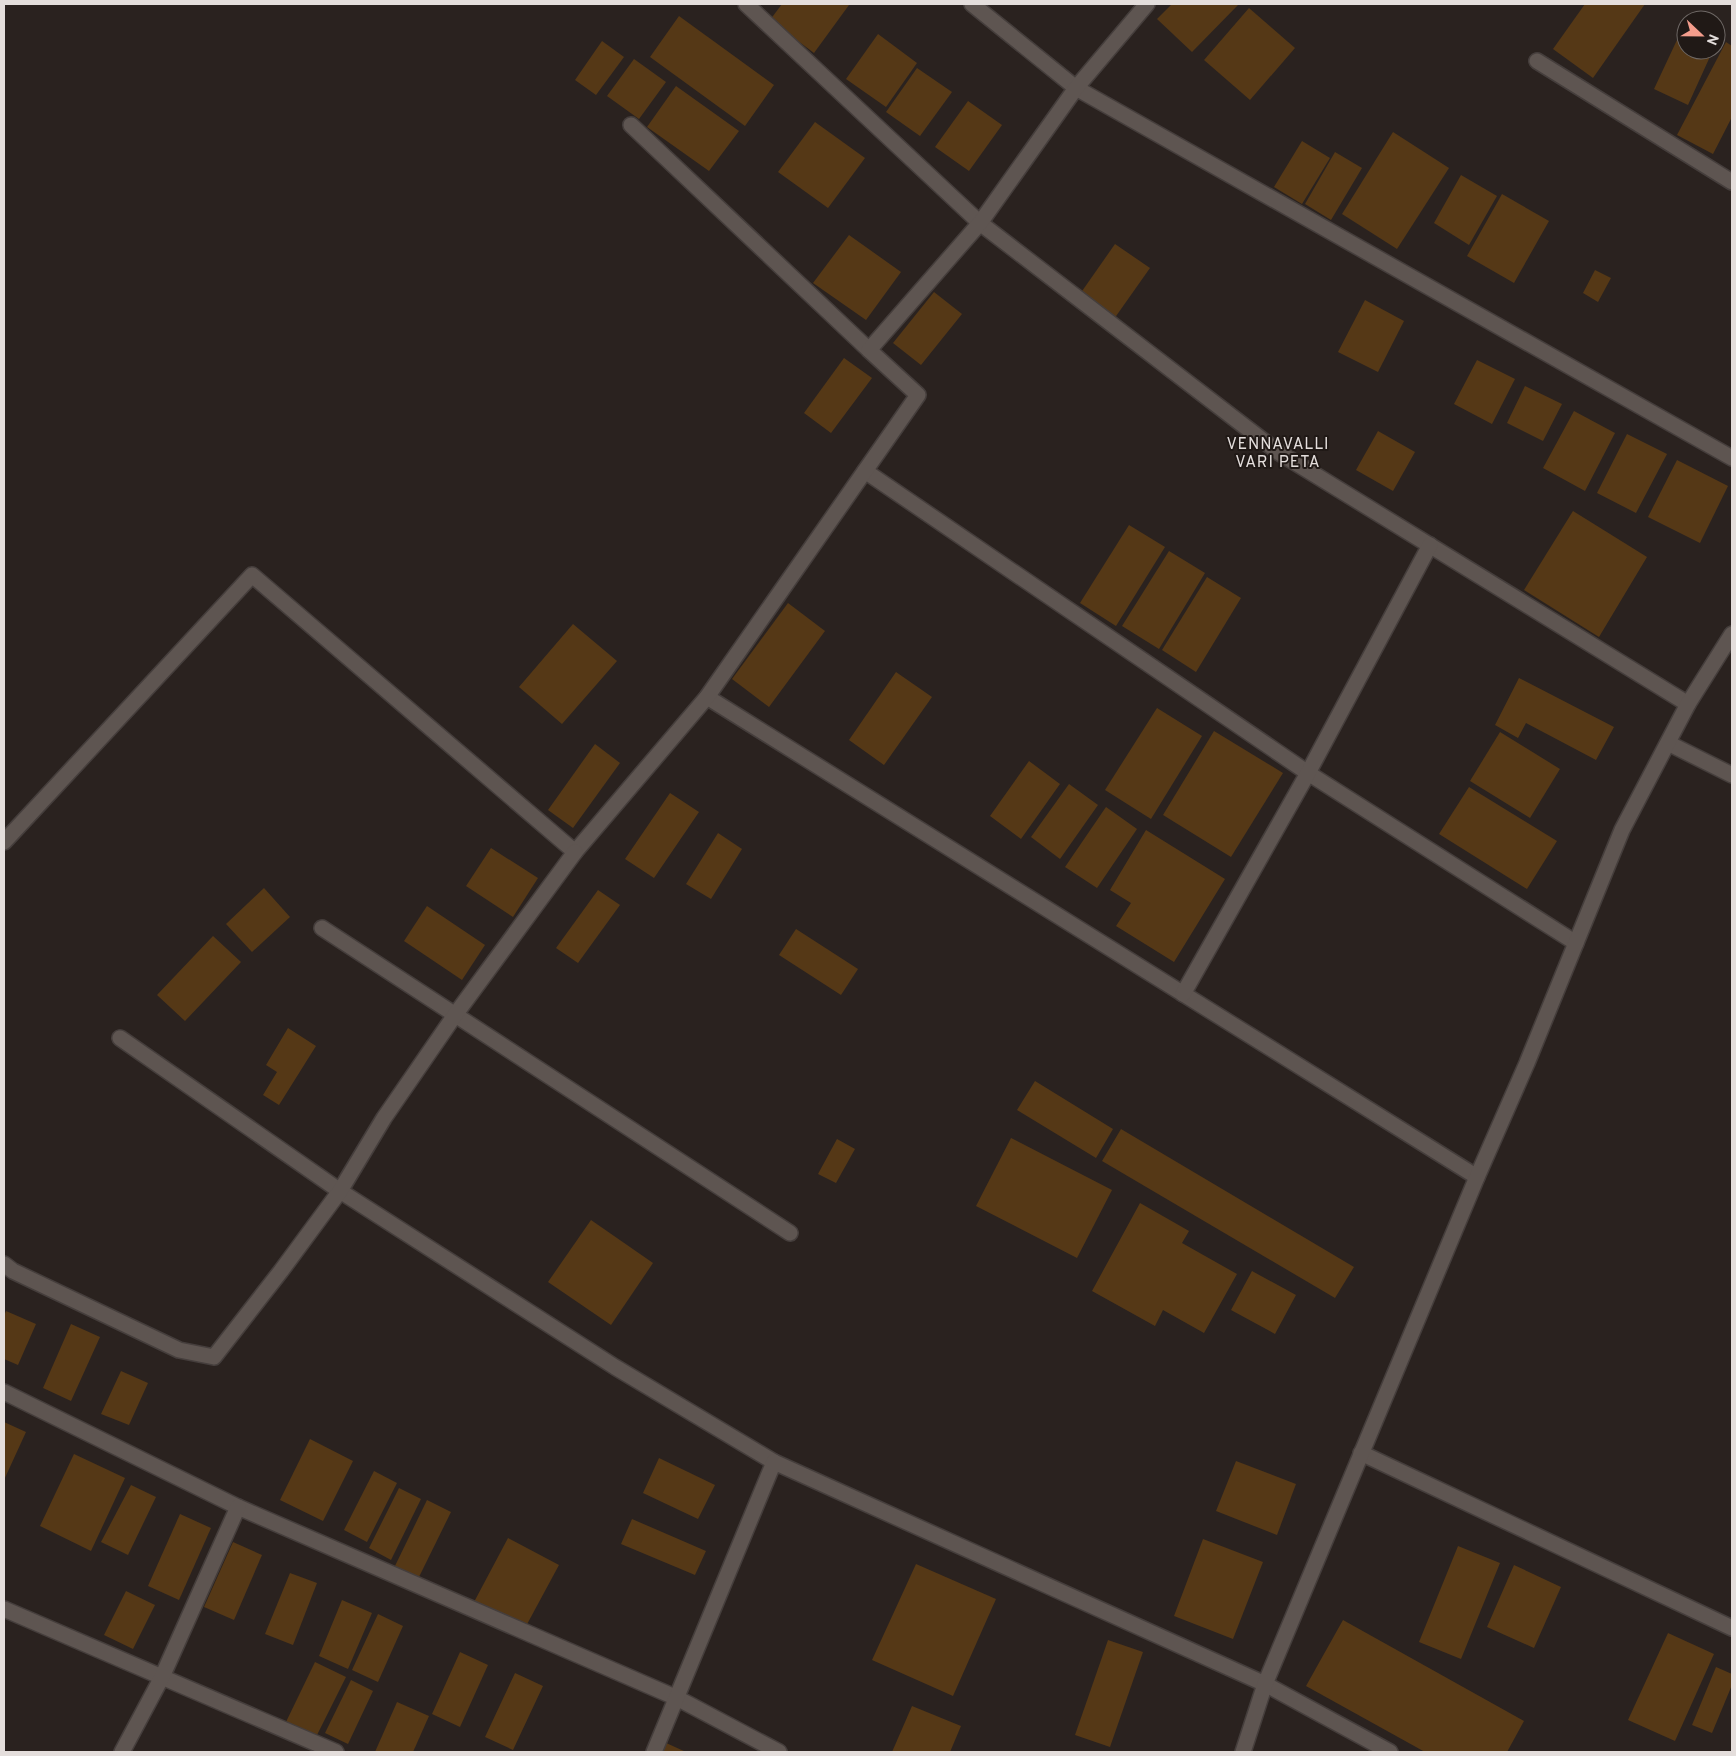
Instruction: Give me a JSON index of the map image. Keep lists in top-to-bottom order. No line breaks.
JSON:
{"districts":["VENNAVALLI VARI PETA"],"north":"right"}
